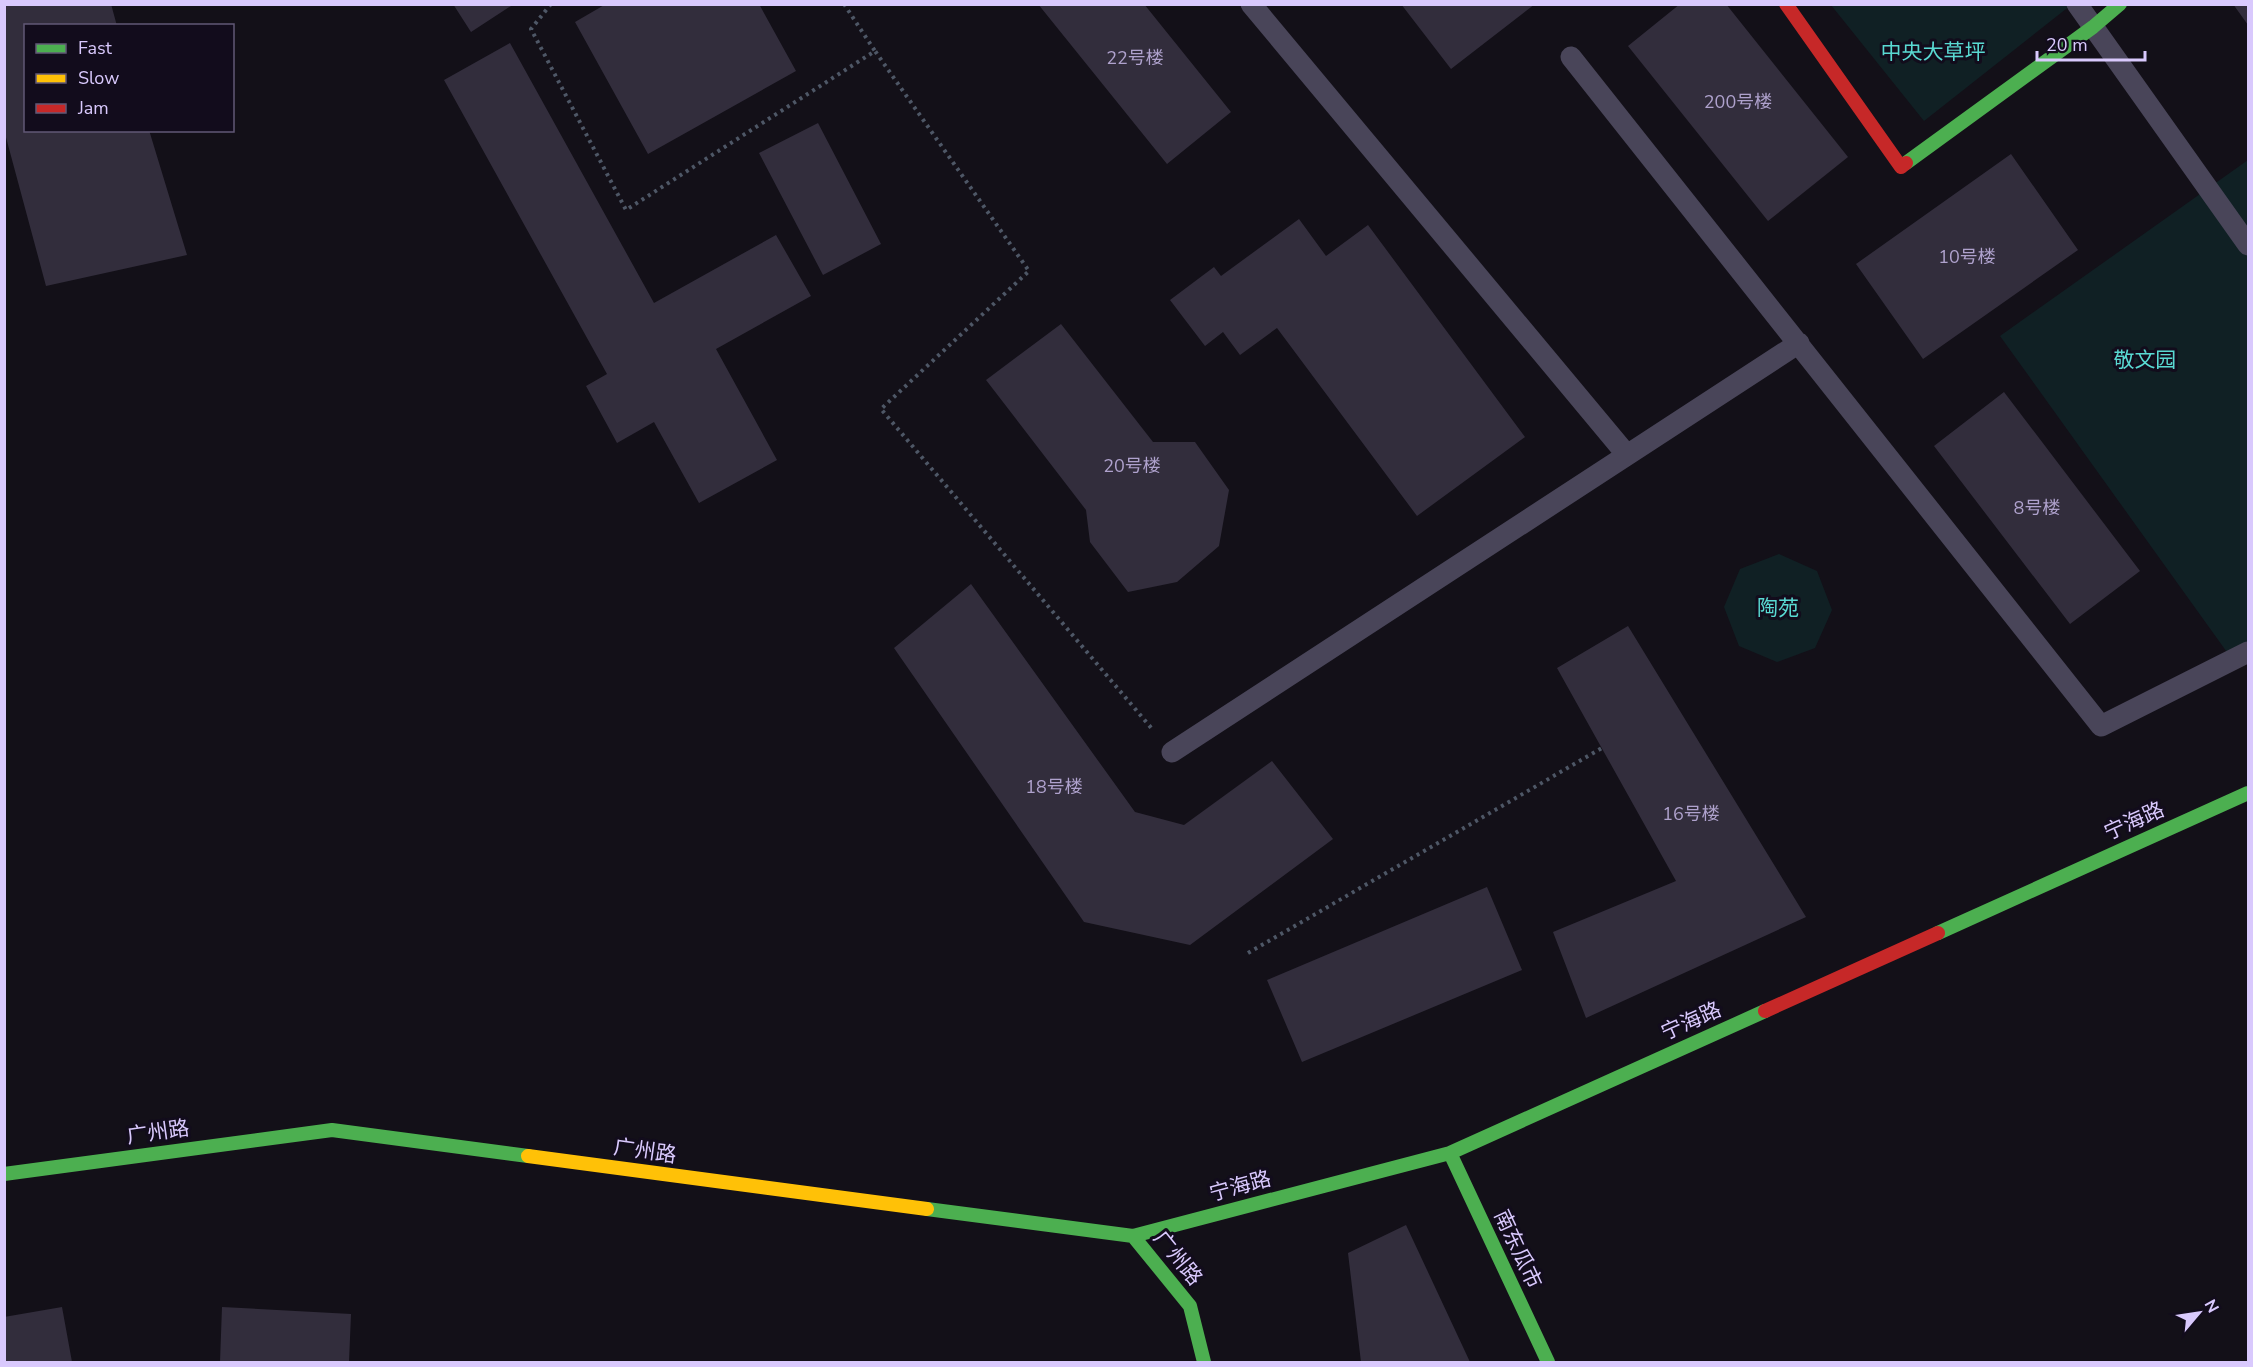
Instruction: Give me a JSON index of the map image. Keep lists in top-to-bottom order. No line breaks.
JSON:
{"streets":{"street":["宁海路","广州路","南东瓜市"]},"crossings":[["宁海路","广州路"],["宁海路","南东瓜市"]],"parks":["中央大草坪","敬文园","陶苑"],"house_numbers":["22号楼","200号楼","10号楼","20号楼","8号楼","18号楼","16号楼"],"legend":["Fast","Slow","Jam"],"scale_bar":"20 m","north":"top right"}
